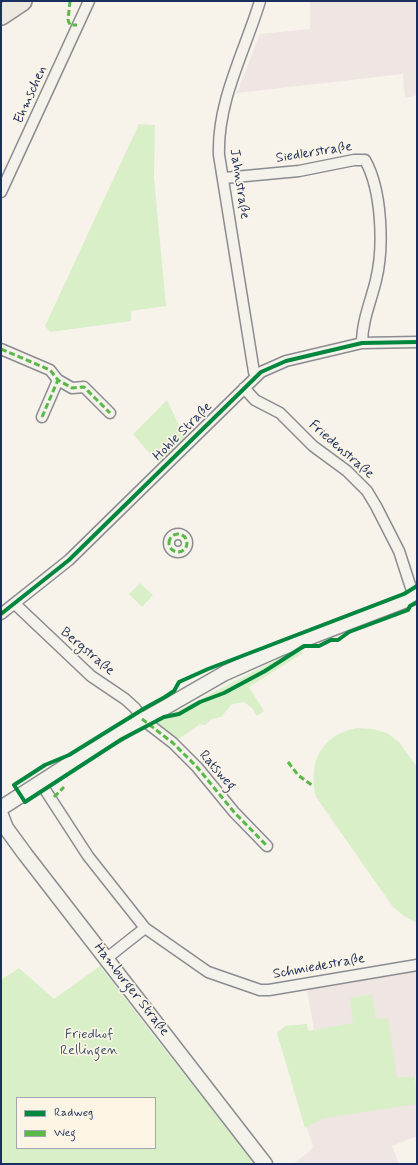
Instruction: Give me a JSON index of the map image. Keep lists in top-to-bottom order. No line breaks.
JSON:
{"streets":{"main road":["Hamburger Straße"],"street":["Ehmschen","Siedlerstraße","Jahnstraße","Hohle Straße","Friedenstraße","Bergstraße","Ratsweg","Schmiedestraße"]},"crossings":[["Siedlerstraße","Jahnstraße"],["Siedlerstraße","Hohle Straße"],["Jahnstraße","Hohle Straße"],["Hohle Straße","Friedenstraße"],["Hohle Straße","Bergstraße"],["Bergstraße","Ratsweg"]],"parks":["Friedhof Rellingen"],"legend":["Radweg","Weg"]}
